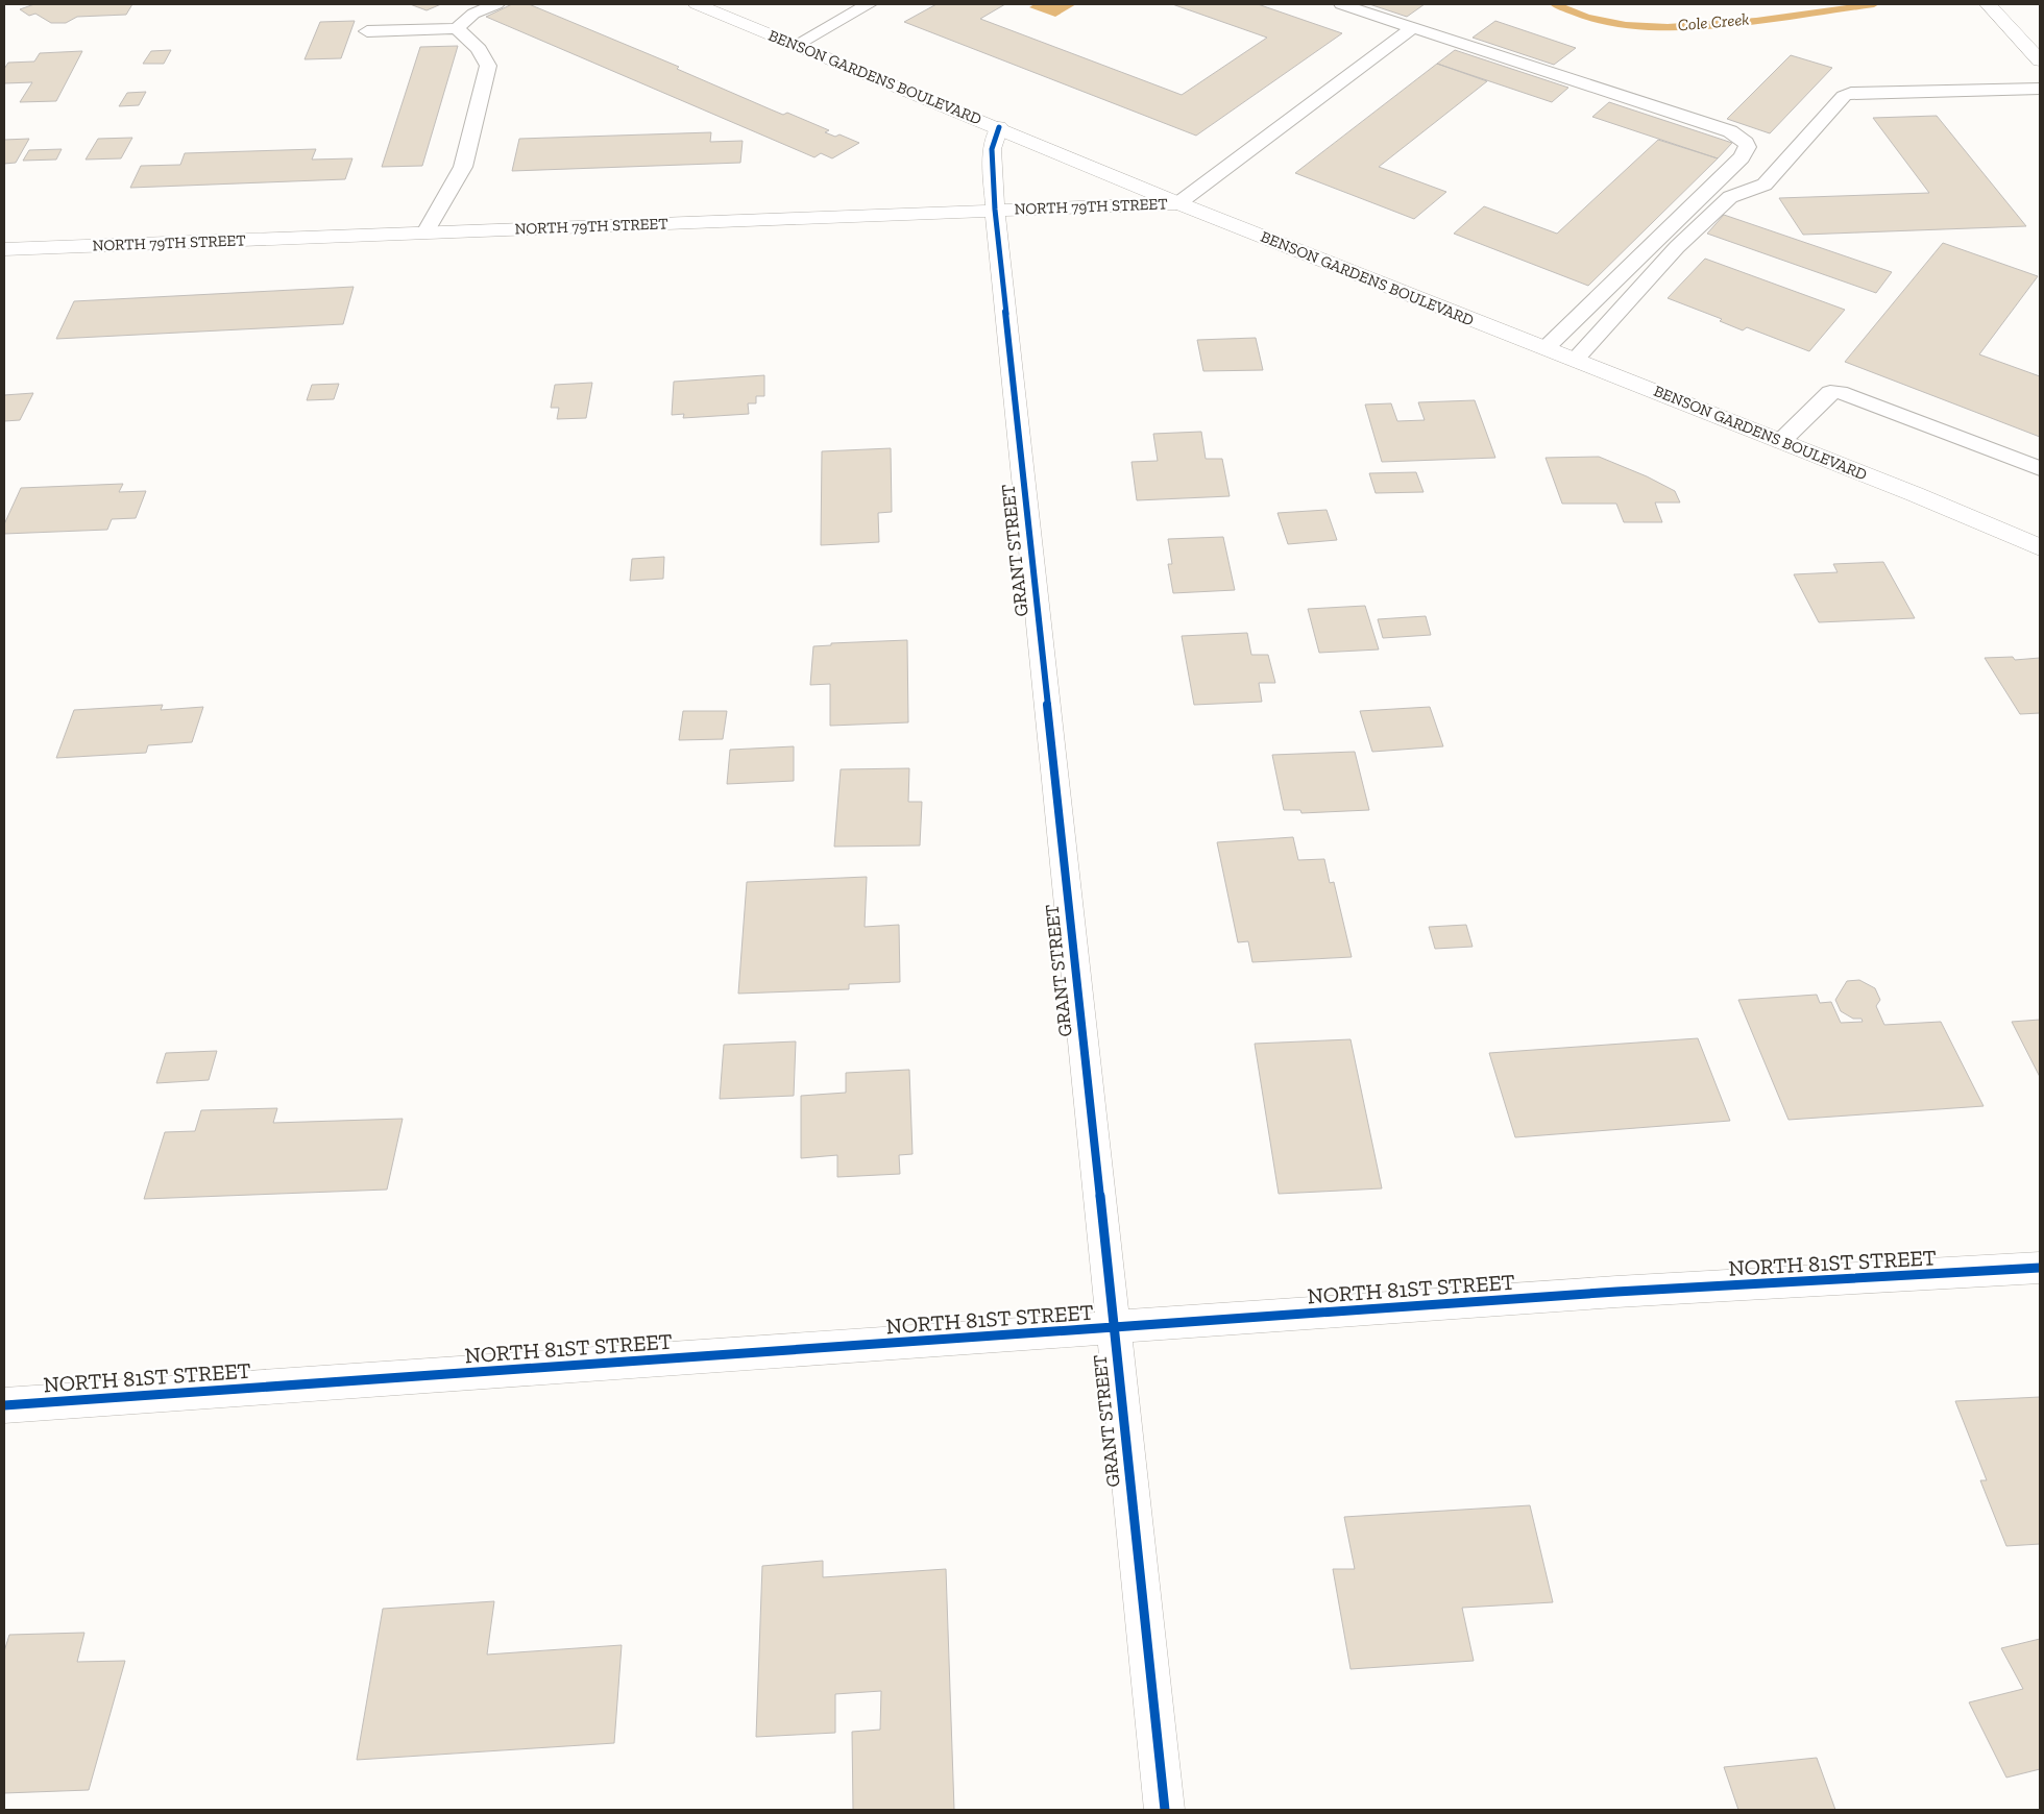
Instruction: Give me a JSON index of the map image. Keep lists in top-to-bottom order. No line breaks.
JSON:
{"streets":{"street":["BENSON GARDENS BOULEVARD","NORTH 79TH STREET","GRANT STREET","NORTH 81ST STREET"]},"crossings":[["BENSON GARDENS BOULEVARD","NORTH 79TH STREET"],["BENSON GARDENS BOULEVARD","GRANT STREET"],["NORTH 79TH STREET","GRANT STREET"],["GRANT STREET","NORTH 81ST STREET"]],"water":["Cole Creek"]}
